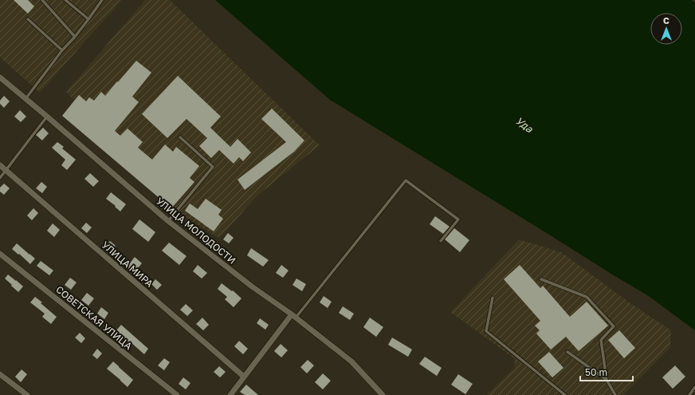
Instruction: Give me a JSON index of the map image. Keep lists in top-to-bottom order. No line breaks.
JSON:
{"streets":{"street":["УЛИЦА МОЛОДОСТИ","УЛИЦА МИРА","СОВЕТСКАЯ УЛИЦА"]},"water":["Уда"],"scale_bar":"50 m","north":"top"}
